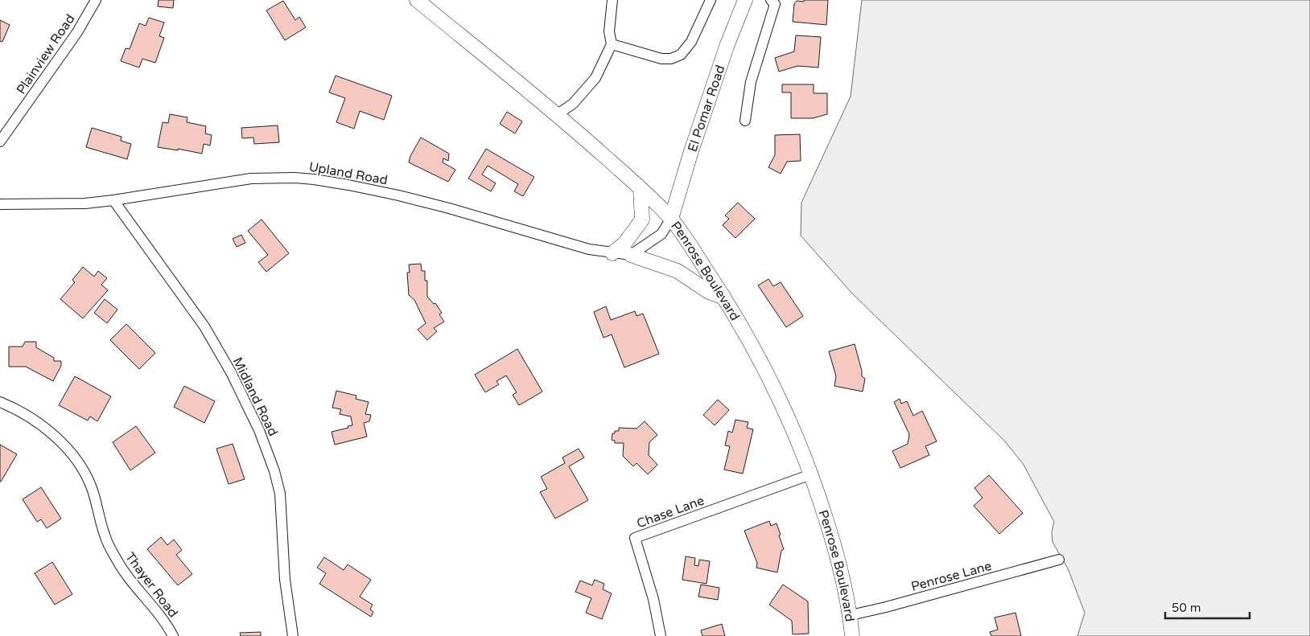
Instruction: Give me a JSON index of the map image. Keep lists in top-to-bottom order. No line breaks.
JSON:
{"streets":{"street":["Plainview Road","El Pomar Road","Upland Road","Penrose Boulevard","Midland Road","Chase Lane","Penrose Lane","Thayer Road"]},"crossings":[["El Pomar Road","Penrose Boulevard"],["Upland Road","Midland Road"],["Penrose Boulevard","Chase Lane"],["Penrose Boulevard","Penrose Lane"]],"scale_bar":"50 m"}
